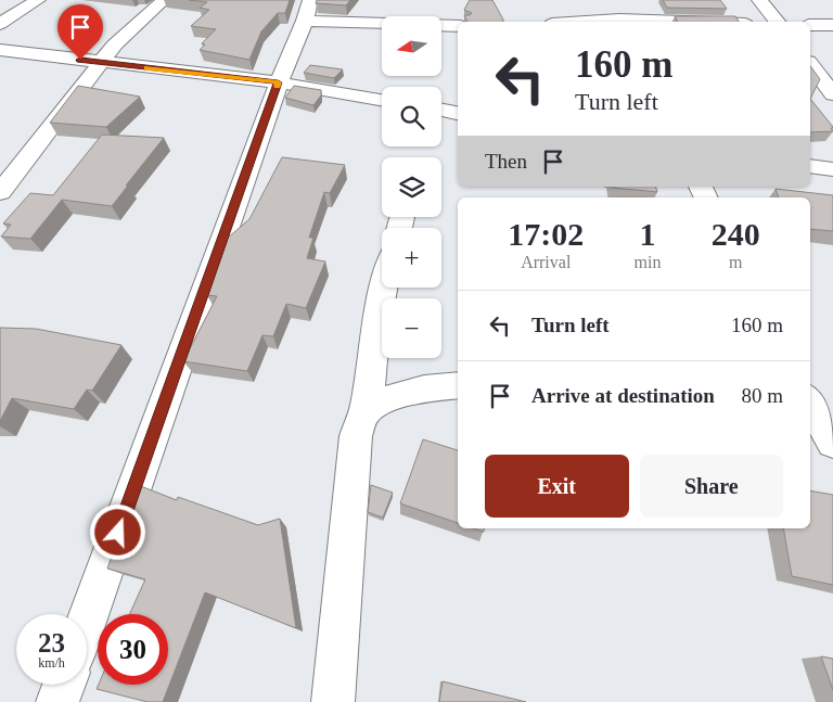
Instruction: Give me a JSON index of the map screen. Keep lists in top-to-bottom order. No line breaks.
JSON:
{"north":"left","page":{"map_buttons":["+","−"],"turn":["160 m","Turn left"],"then":"Then","eta":["17:02","Arrival","1","min","240","m"],"list":[{"name":"Turn left","value":"160 m"},{"name":"Arrive at destination","value":"80 m"}],"buttons":["Exit","Share"],"speed":"23 km/h","limit":"30"}}
